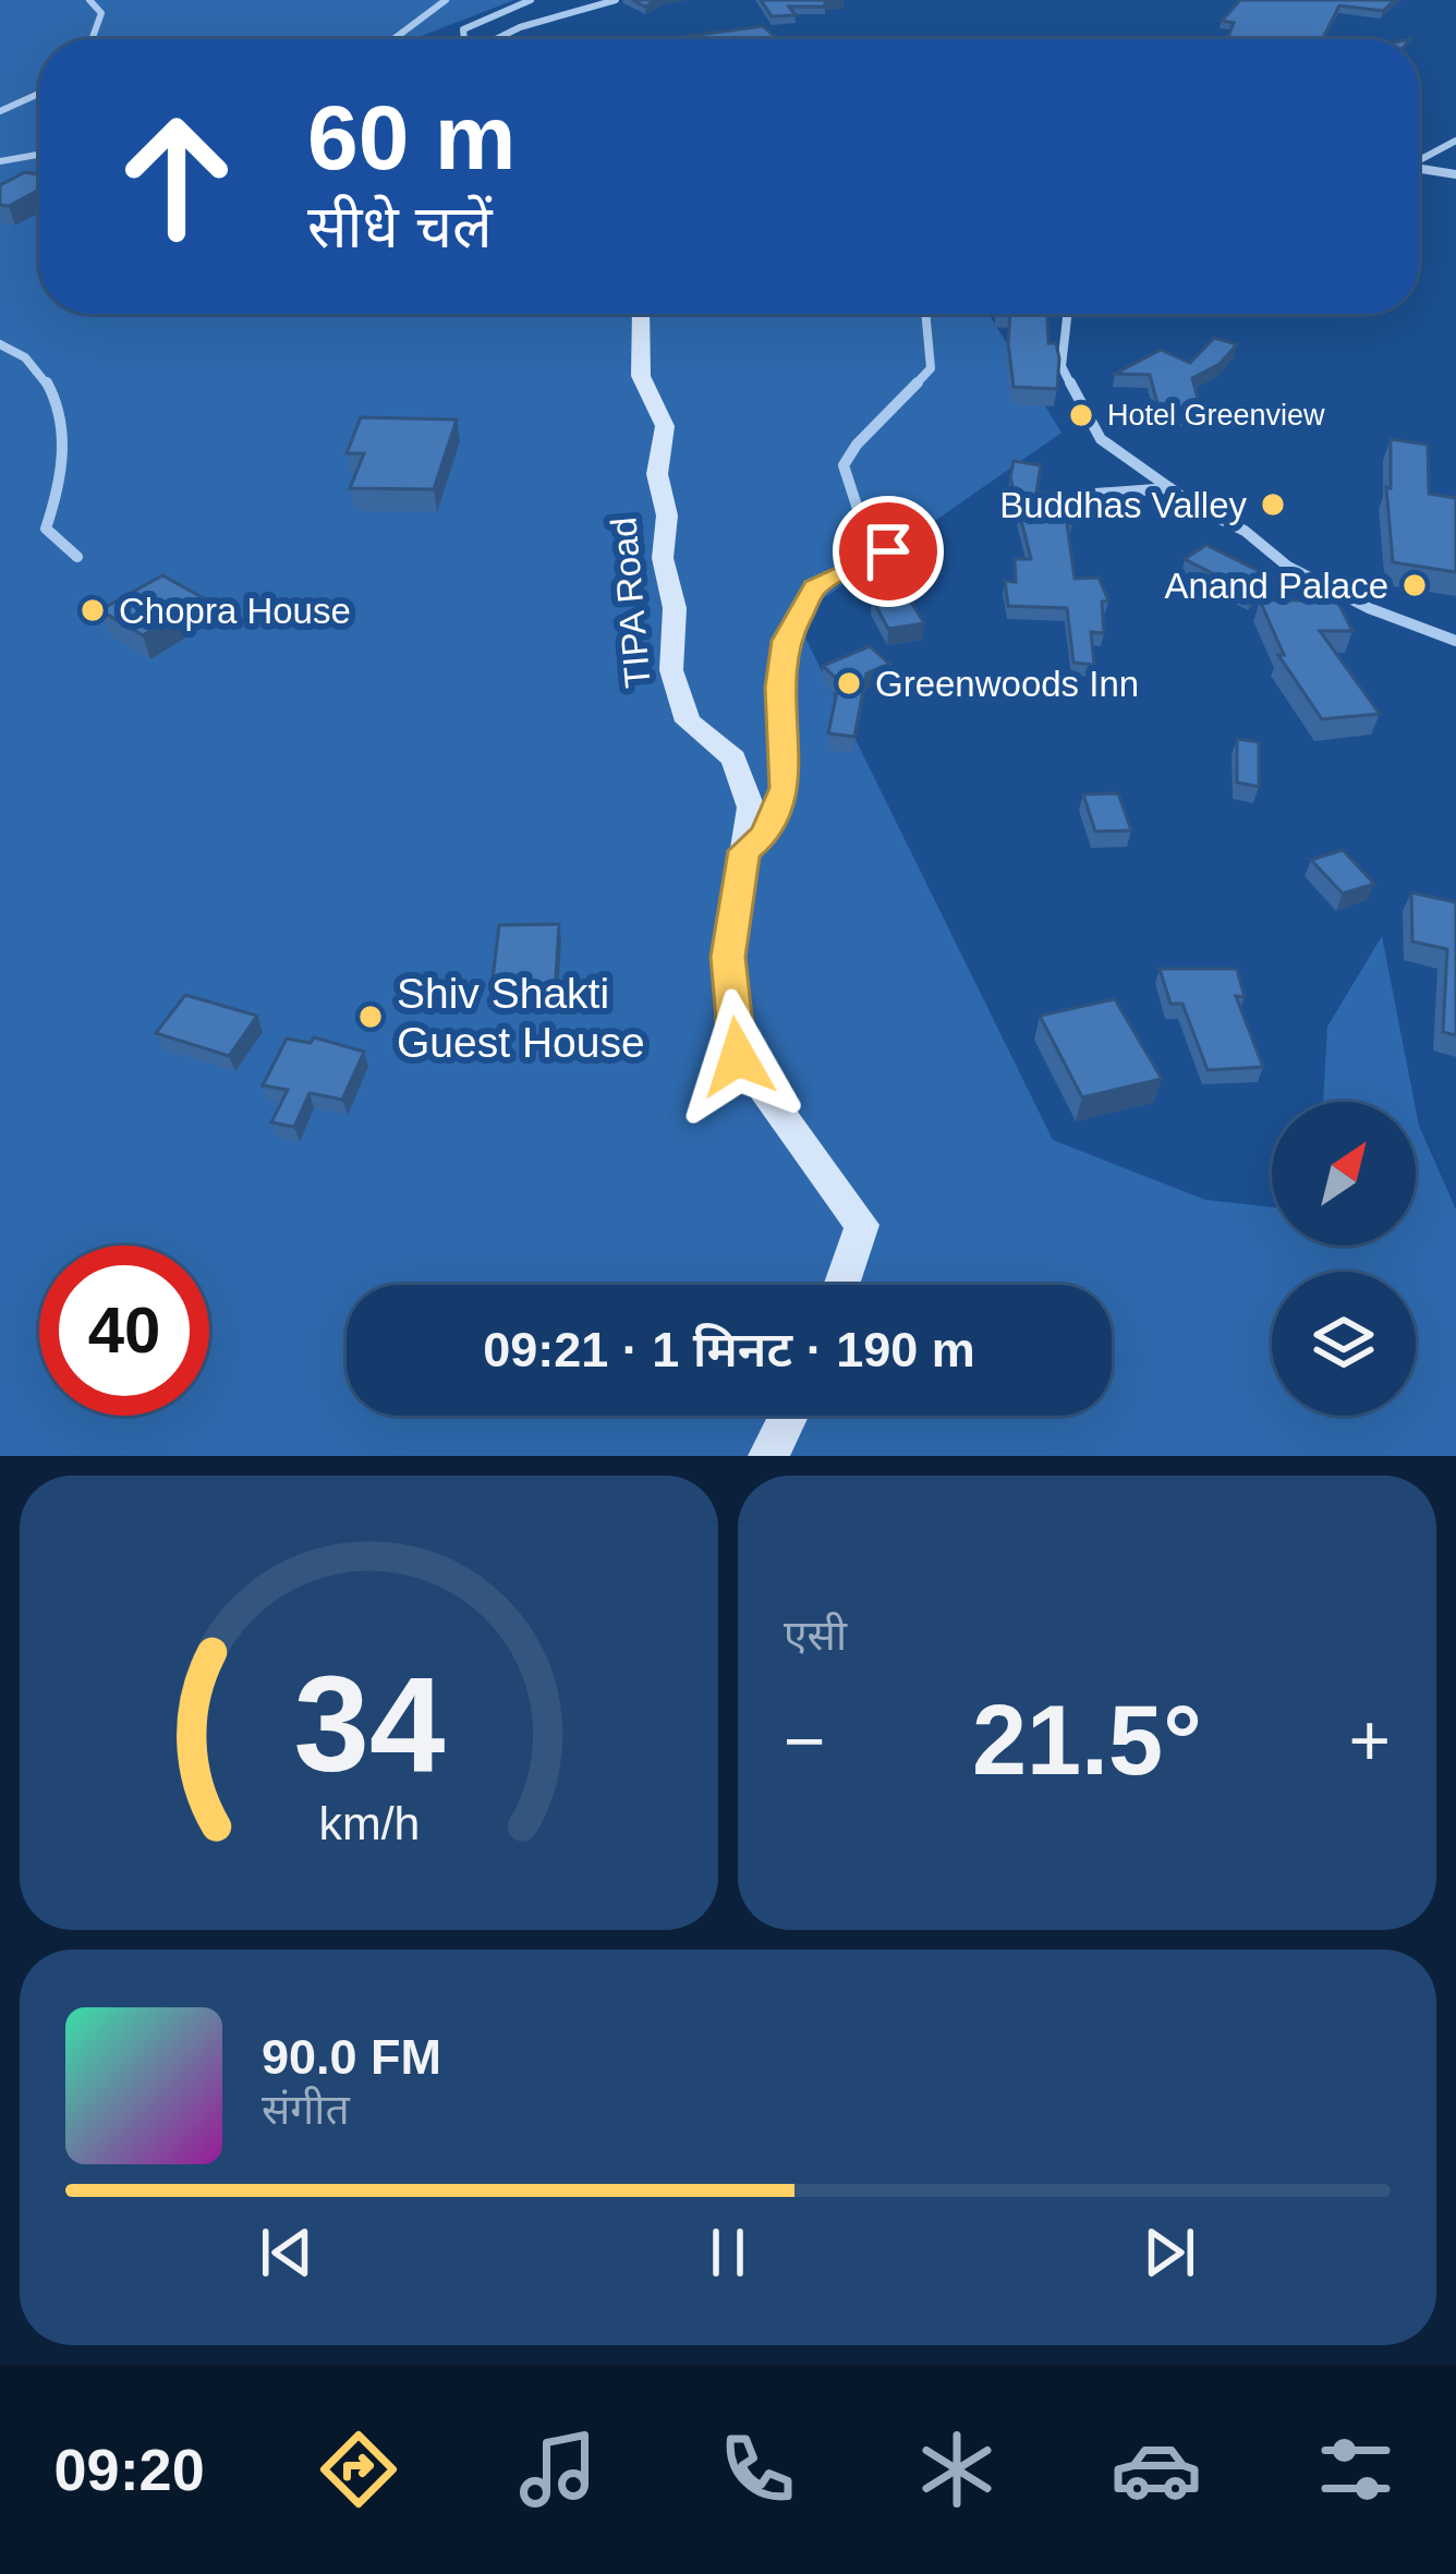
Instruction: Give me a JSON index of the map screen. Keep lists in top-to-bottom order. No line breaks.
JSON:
{"streets":{"street":["TIPA Road"]},"places":["Hotel Greenview","Buddhas Valley","Anand Palace","Chopra House","Greenwoods Inn","Shiv Shakti Guest House"],"north":"top right","page":{"turn":["60 m","सीधे चलें"],"limit":"40","trip":"09:21 · 1 मिनट · 190 m","tile":"एसी","heat":["−","21.5°","+"],"song":["90.0 FM","संगीत"],"tabs":"09:20","gauge":["34","km/h"]}}
